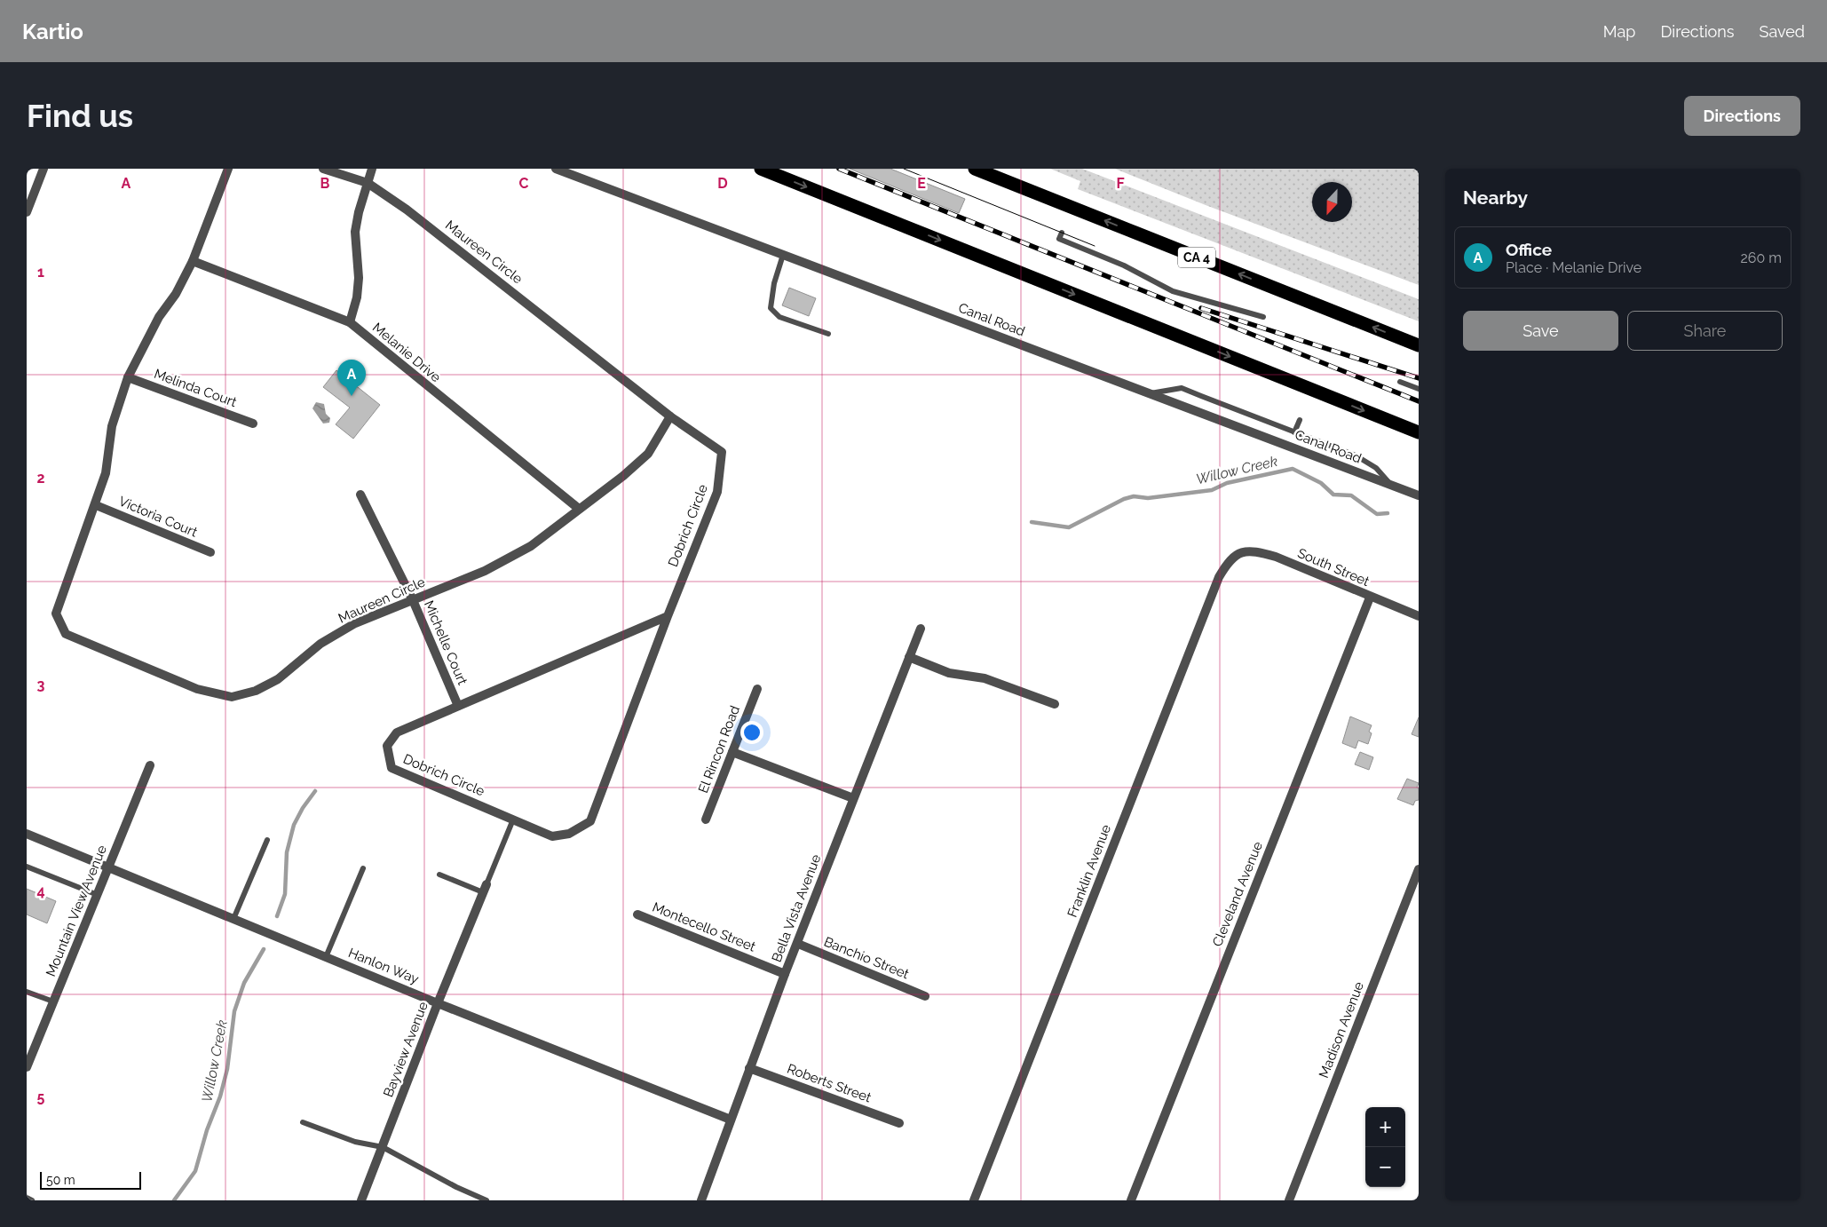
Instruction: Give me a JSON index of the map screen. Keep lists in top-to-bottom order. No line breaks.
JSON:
{"streets":{"highway":["CA 4"],"street":["Maureen Circle","Canal Road","Melanie Drive","Melinda Court","Victoria Court","Dobrich Circle","South Street","Michelle Court","El Rincon Road","Franklin Avenue","Cleveland Avenue","Bella Vista Avenue","Mountain View Avenue","Montecello Street","Banchio Street","Hanlon Way","Madison Avenue","Bayview Avenue","Roberts Street"]},"crossings":[["Maureen Circle","Melanie Drive"],["Maureen Circle","Melinda Court"],["Maureen Circle","Victoria Court"],["Maureen Circle","Dobrich Circle"],["Maureen Circle","Michelle Court"],["Dobrich Circle","Michelle Court"],["South Street","Franklin Avenue"],["South Street","Cleveland Avenue"],["Bella Vista Avenue","Montecello Street"],["Bella Vista Avenue","Banchio Street"],["Bella Vista Avenue","Hanlon Way"],["Bella Vista Avenue","Roberts Street"],["Mountain View Avenue","Hanlon Way"],["Hanlon Way","Bayview Avenue"]],"water":["Willow Creek"],"scale_bar":"50 m","north":"bottom","page":{"header":"Kartio","nav":["Map","Directions","Saved"],"buttons":["Directions",["Save","Share"]],"title":"Find us","heading":"Nearby","list":[{"mark":"A","name":"Office","note":"Place · Melanie Drive","value":"260 m"}],"pins":"A","map_buttons":["+","−"],"scale":"50 m"},"grid":{"columns":["A","B","C","D","E","F"],"rows":["1","2","3","4","5"]}}
